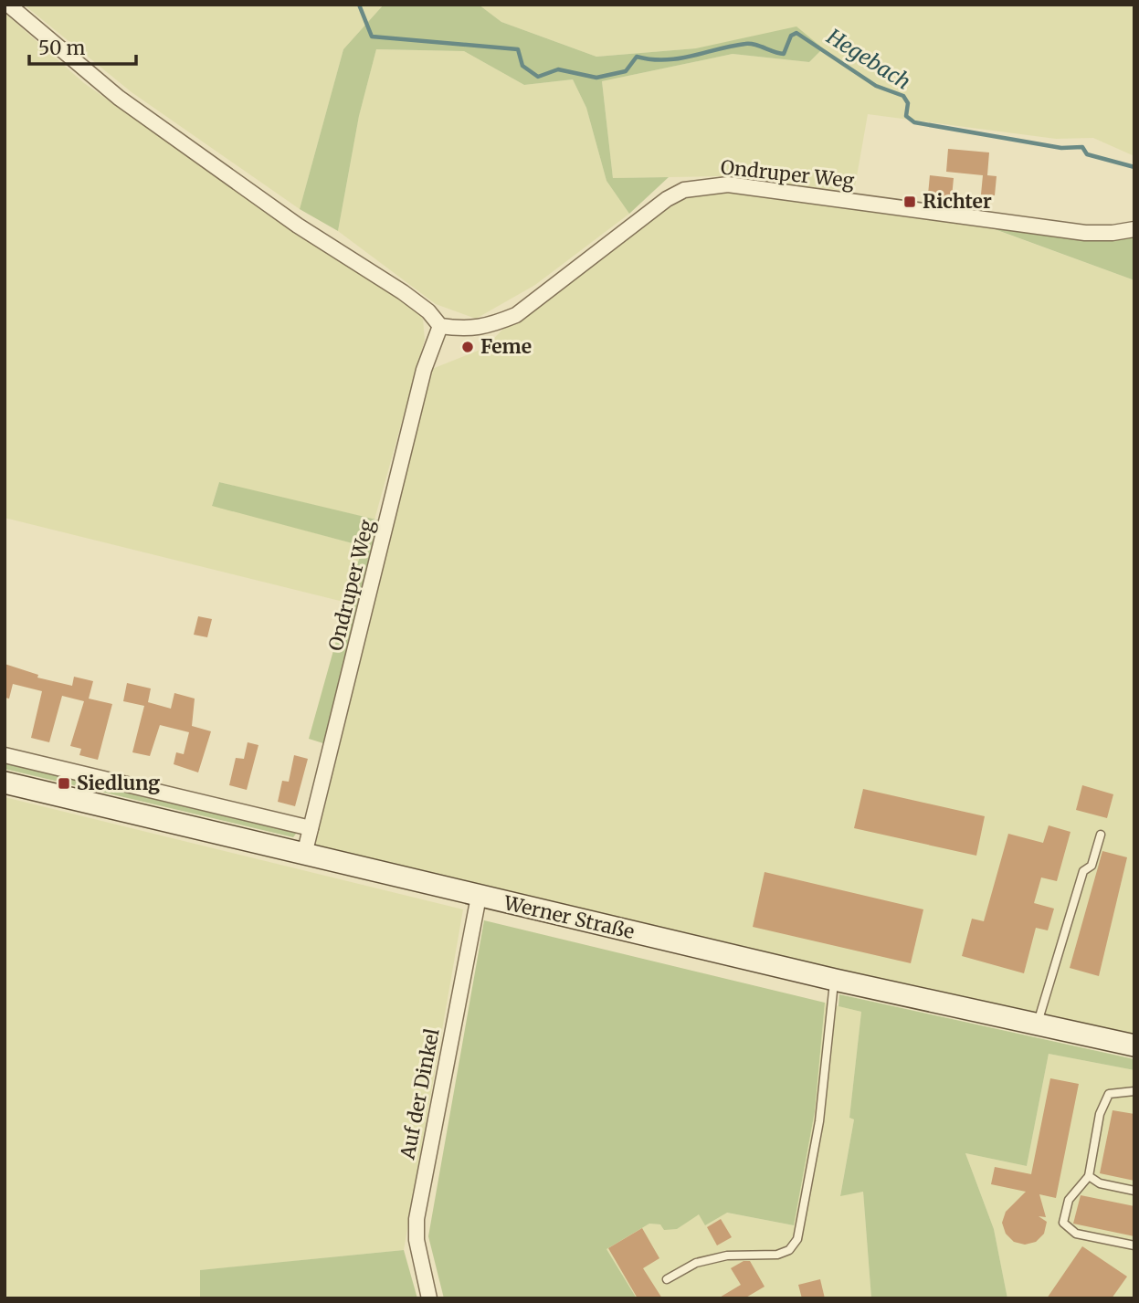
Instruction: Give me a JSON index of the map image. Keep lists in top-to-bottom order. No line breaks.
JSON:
{"streets":{"main road":["Werner Straße"],"street":["Ondruper Weg","Auf der Dinkel"]},"crossings":[["Ondruper Weg","Werner Straße"],["Werner Straße","Auf der Dinkel"]],"water":["Hegebach"],"places":{"transit":["Richter","Siedlung"],"other":["Feme"]},"scale_bar":"50 m"}
